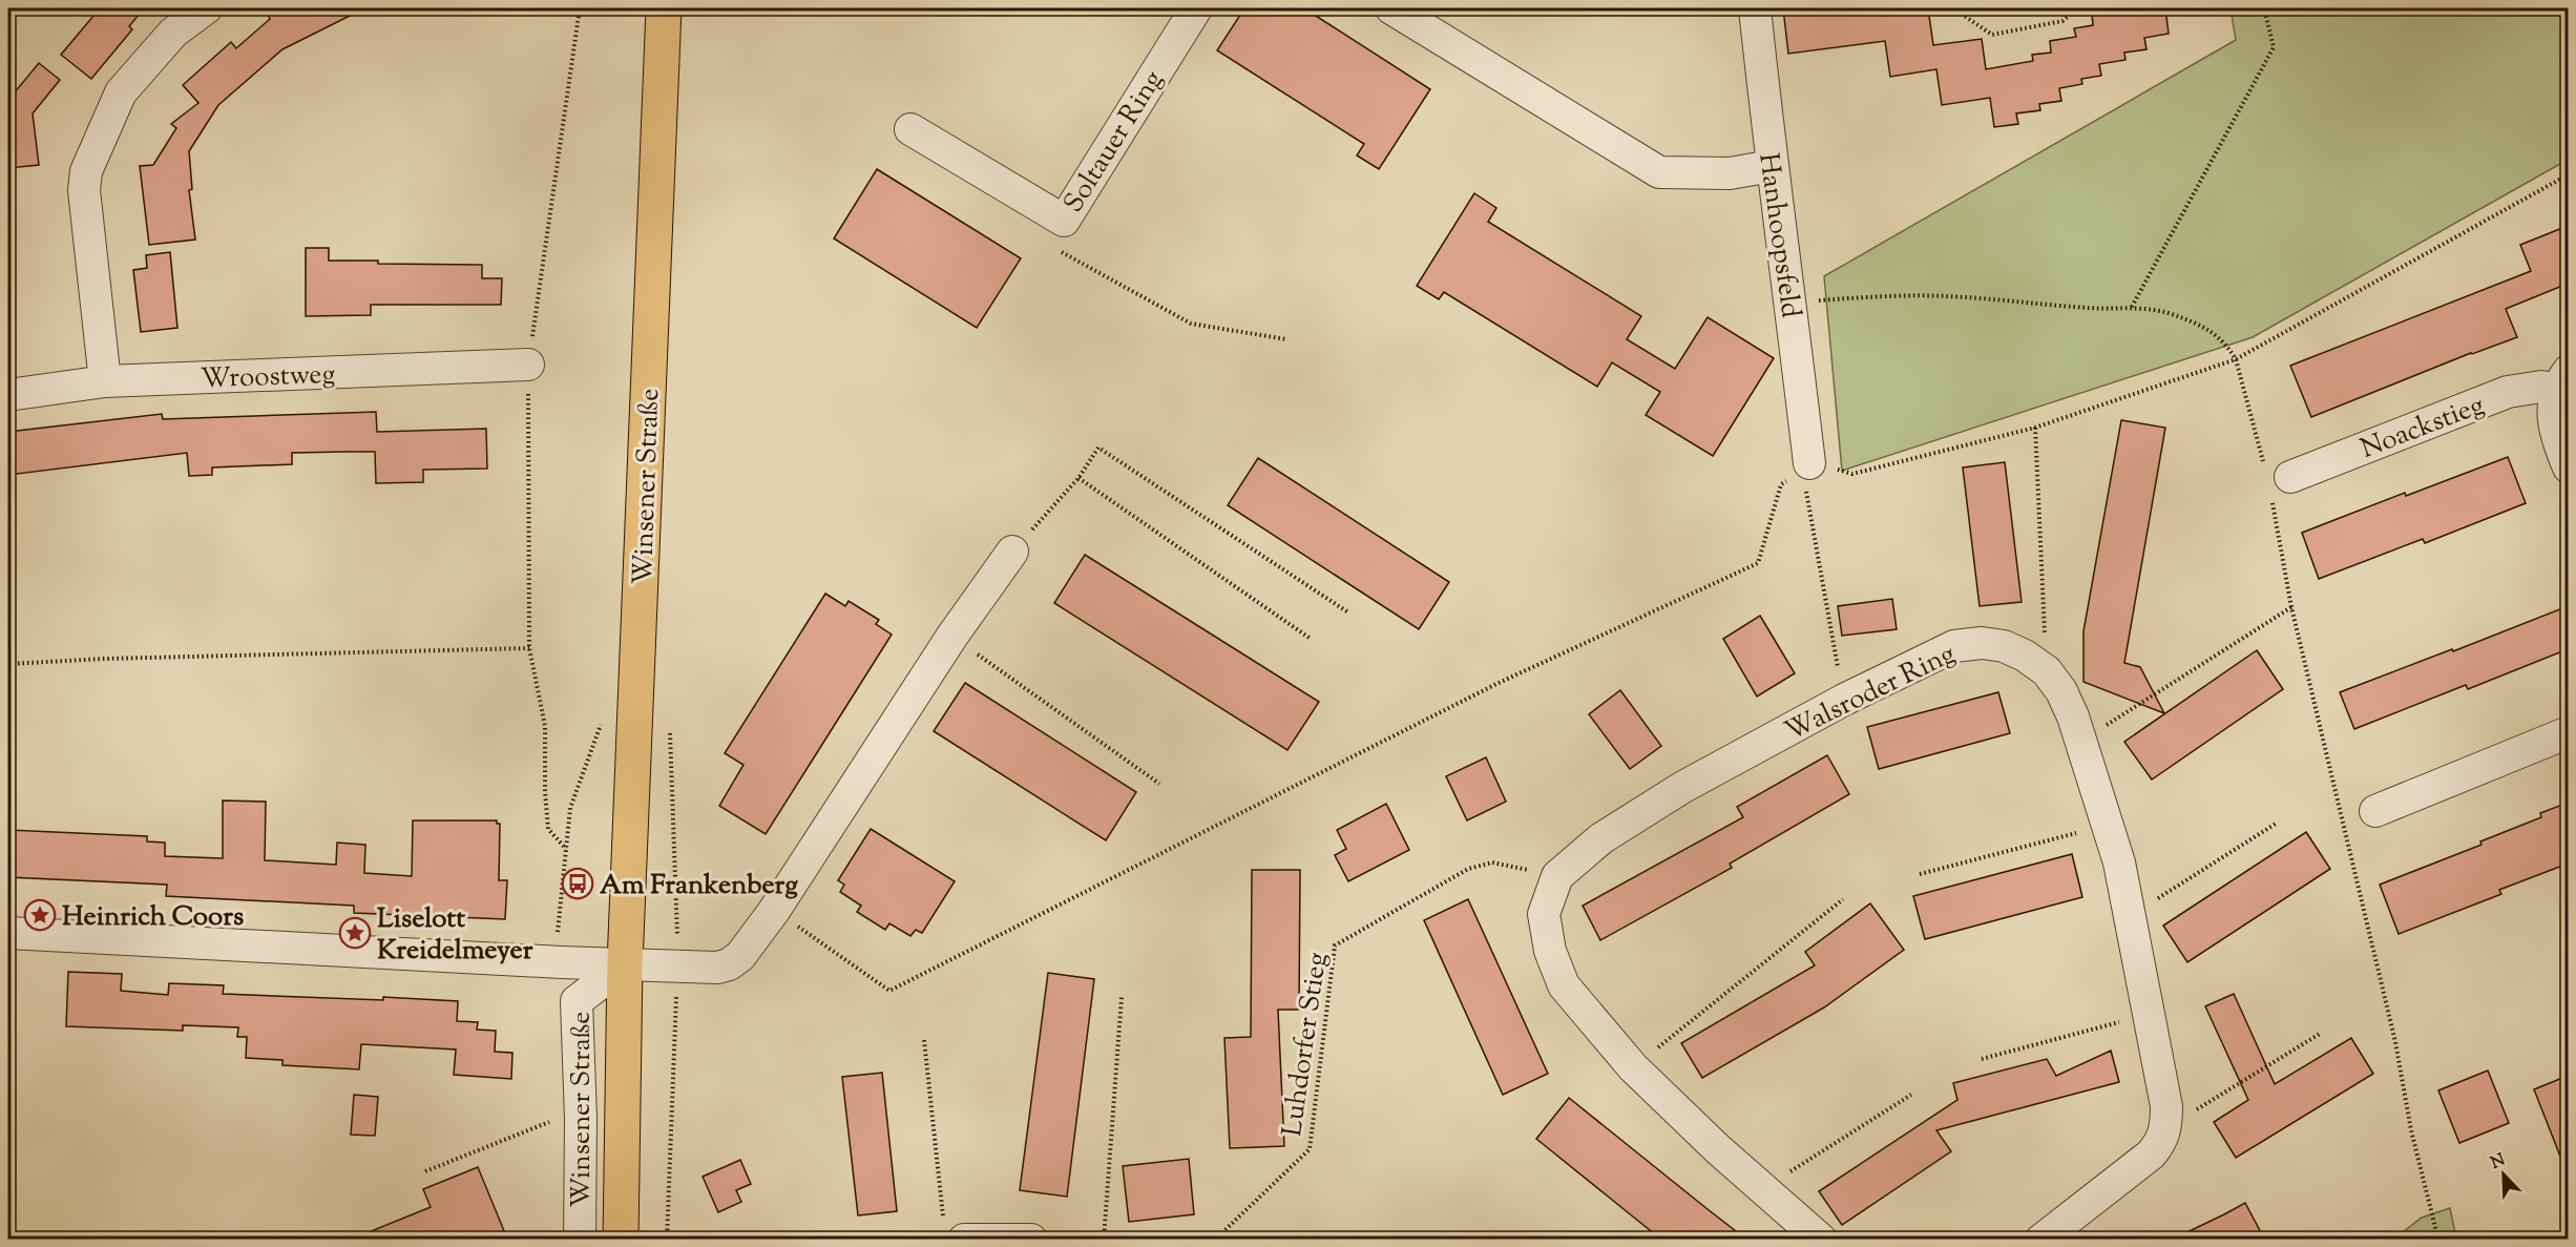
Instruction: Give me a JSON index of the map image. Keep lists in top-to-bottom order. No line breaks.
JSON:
{"streets":{"main road":["Winsener Straße"],"street":["Soltauer Ring","Hanhoopsfeld","Wroostweg","Noackstieg","Walsroder Ring"],"path":["Luhdorfer Stieg"]},"crossings":[["Walsroder Ring","Luhdorfer Stieg"]],"places":{"bus stop":["Am Frankenberg"],"place":["Heinrich Coors","Liselott Kreidelmeyer"]},"north":"top left"}
